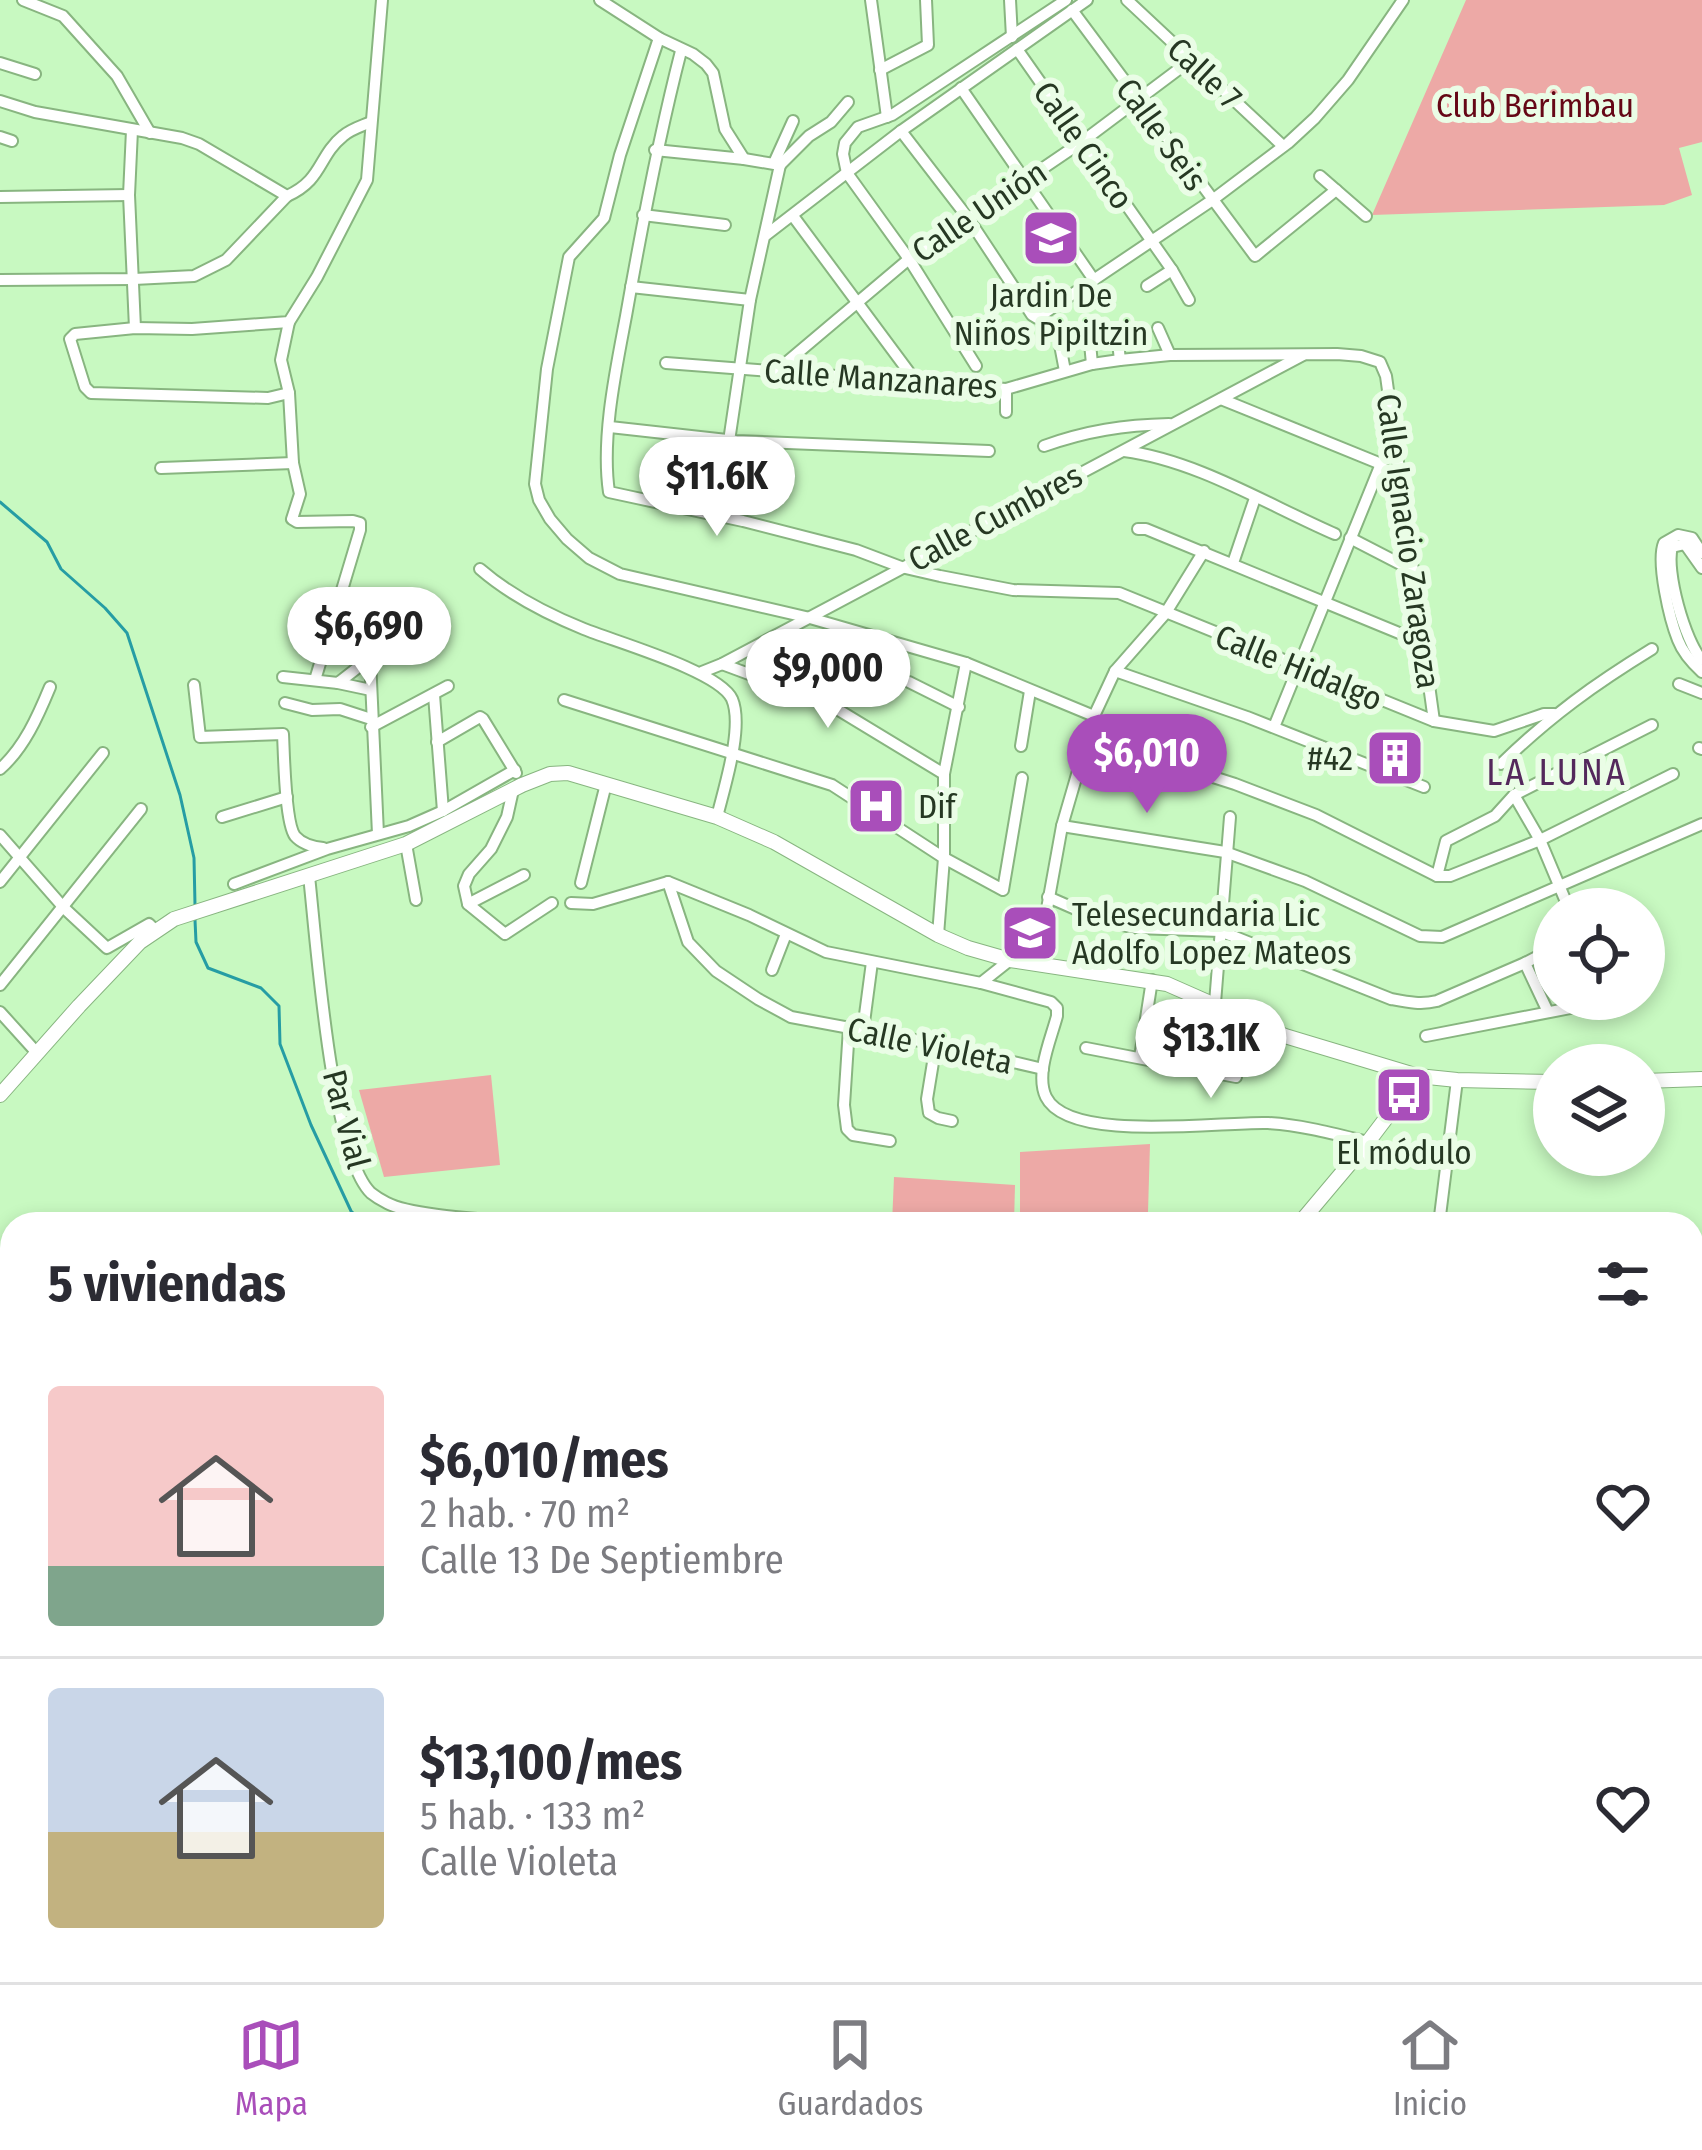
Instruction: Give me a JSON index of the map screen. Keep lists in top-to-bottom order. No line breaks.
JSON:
{"streets":{"street":["Calle 7","Calle Seis","Calle Cinco","Calle Unión","Calle Manzanares","Calle Cumbres","Calle Ignacio Zaragoza","Calle Hidalgo","Calle Violeta","Par Vial"]},"crossings":[["Calle 7","Calle Unión"],["Calle Seis","Calle Unión"],["Calle Cinco","Calle Unión"],["Calle Unión","Calle Manzanares"],["Calle Manzanares","Calle Cumbres"],["Calle Manzanares","Calle Ignacio Zaragoza"],["Calle Cumbres","Calle Hidalgo"],["Calle Ignacio Zaragoza","Calle Hidalgo"]],"districts":["LA LUNA"],"parks":["Club Berimbau"],"places":{"school or university":["Jardin De Niños Pipiltzin","Telesecundaria Lic Adolfo Lopez Mateos"],"building":["#42"],"hospital":["Dif"],"bus stop":["El módulo"]},"page":{"price":["$11.6K","$6,690","$9,000","$6,010","$13.1K"],"heading":"5 viviendas","list":[{"name":"$6,010/mes","note":"2 hab. · 70 m² · Calle 13 De Septiembre"},{"name":"$13,100/mes","note":"5 hab. · 133 m² · Calle Violeta"}],"tabs":["Mapa","Guardados","Inicio"]}}
